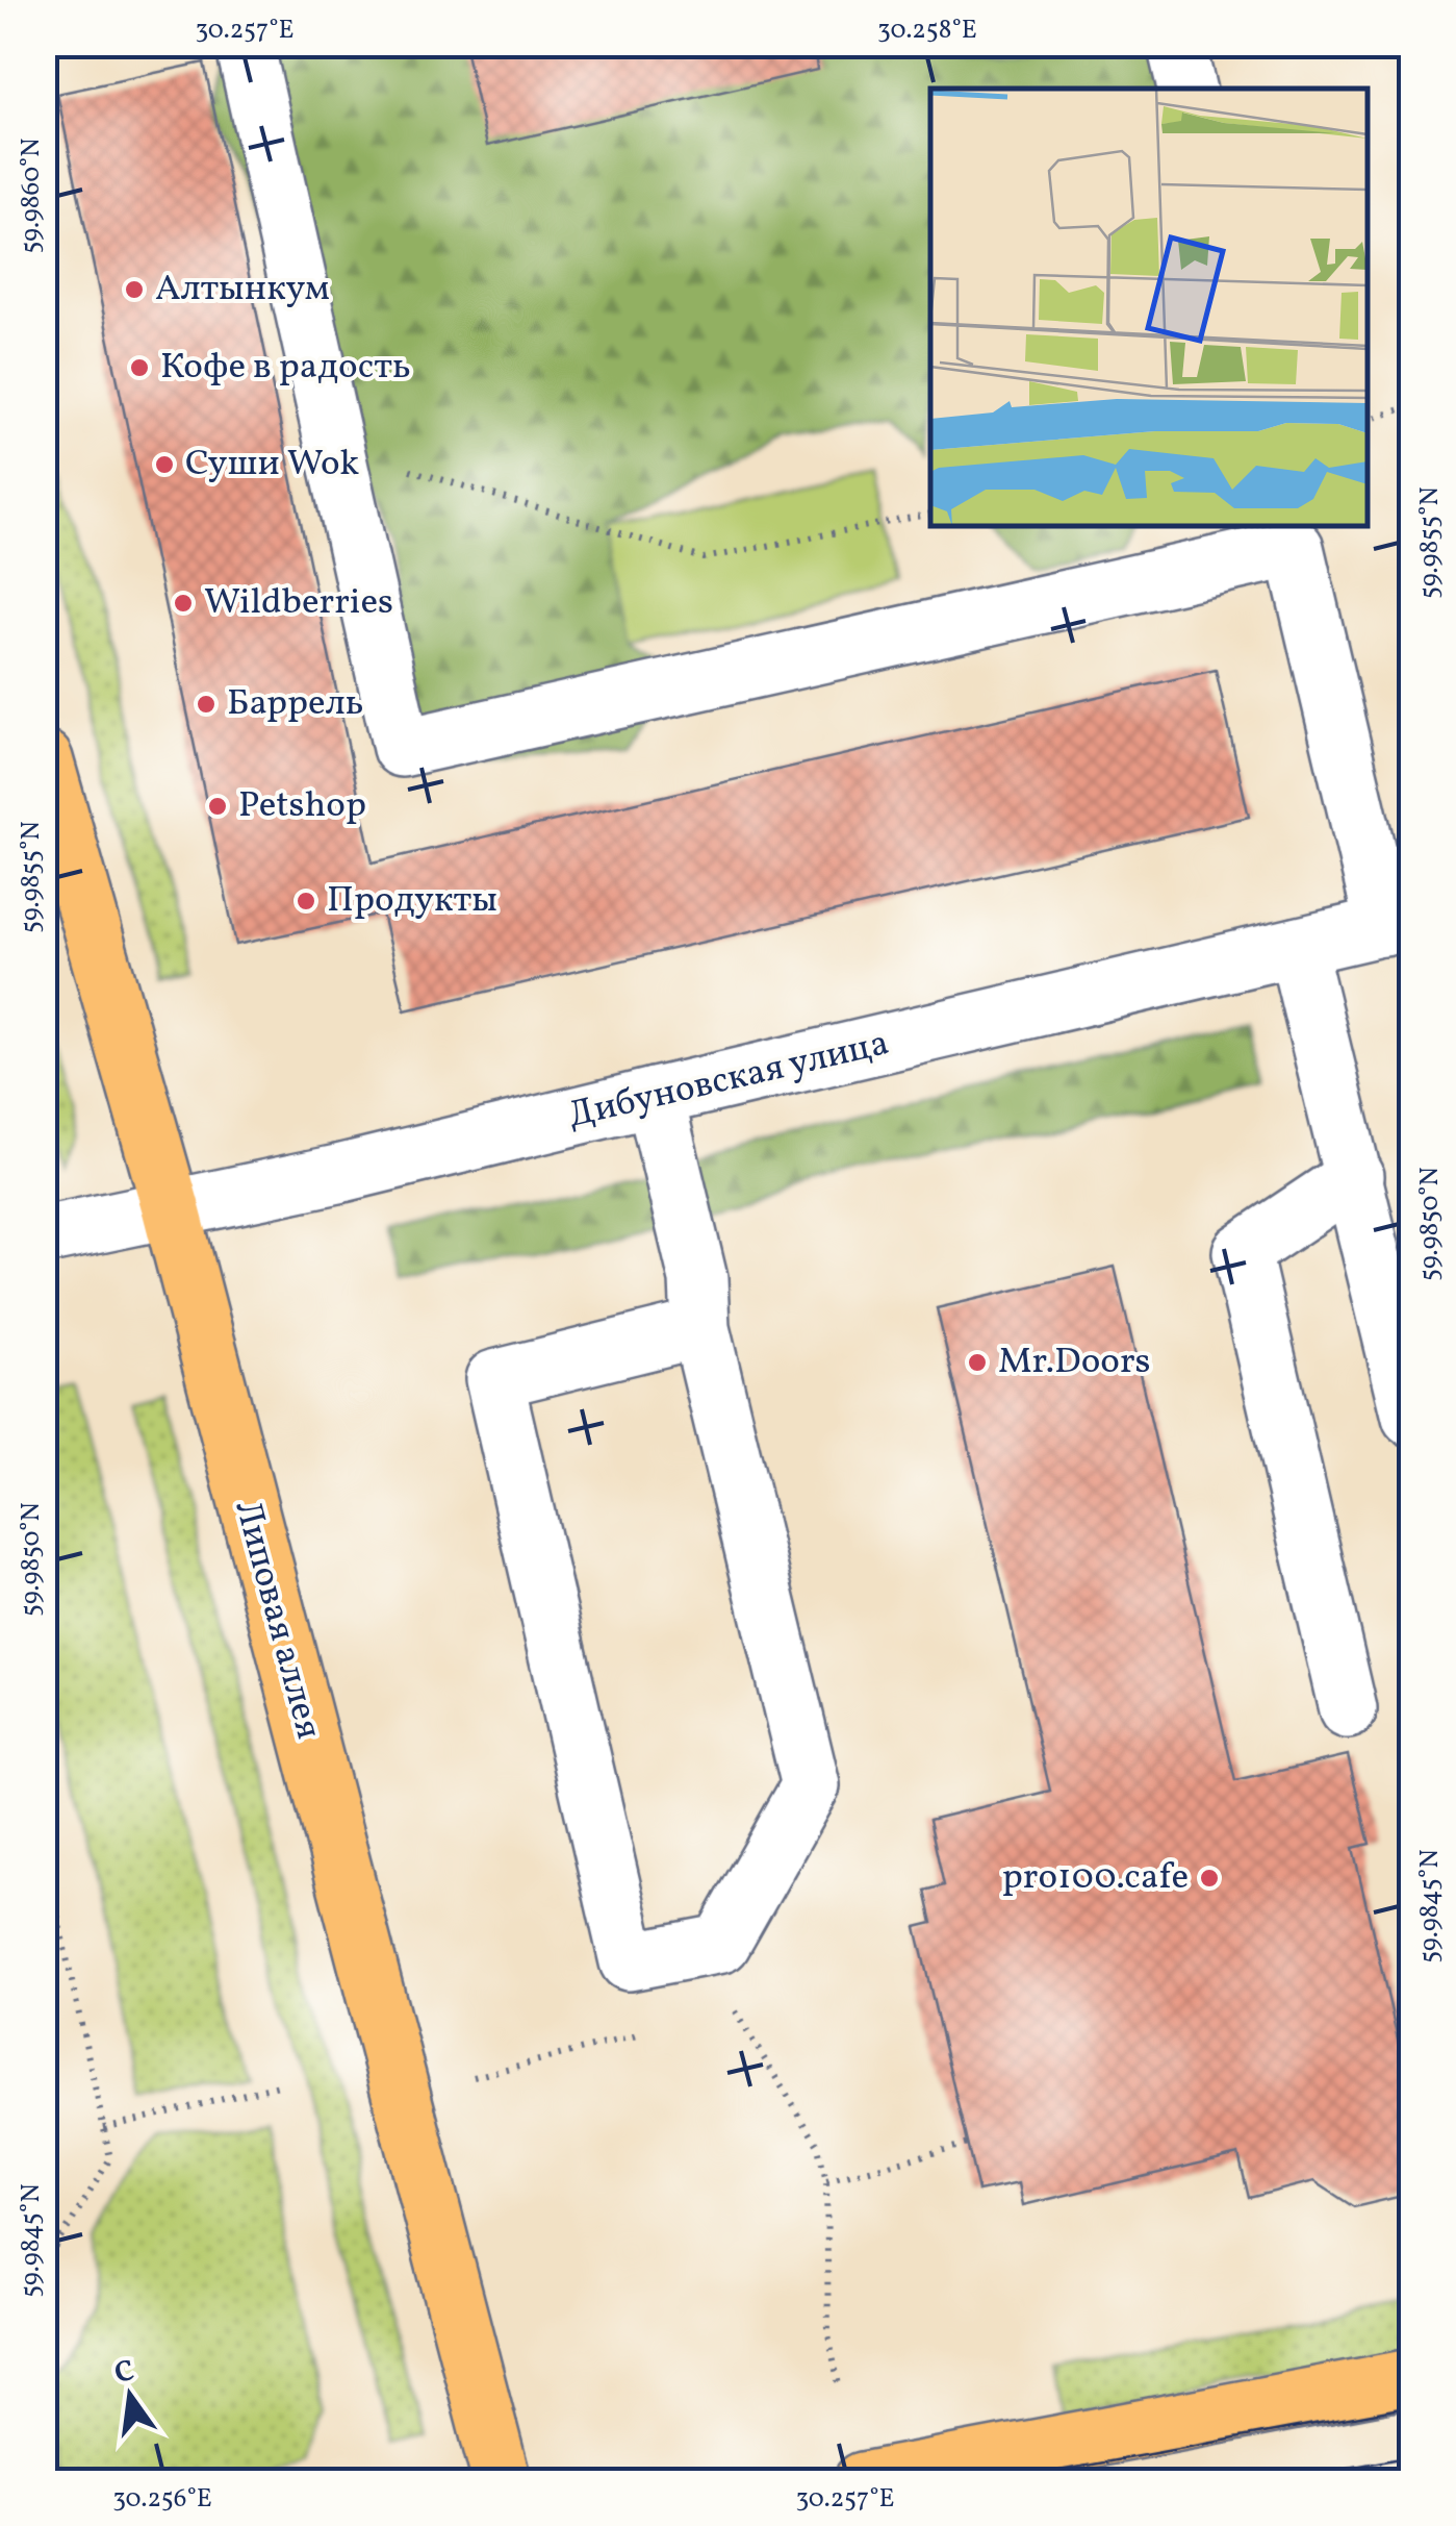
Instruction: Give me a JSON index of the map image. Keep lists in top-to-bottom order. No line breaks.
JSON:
{"streets":{"main road":["Липовая аллея"],"street":["Дибуновская улица"]},"crossings":[["Дибуновская улица","Липовая аллея"]],"places":["Алтынкум","Кофе в радость","Суши Wok","Wildberries","Баррель","Petshop","Продукты","Mr.Doors","pro100.cafe"],"north":"top","coordinates":["30.257°E","30.258°E","59.9860°N","59.9855°N","59.9850°N","59.9845°N","30.256°E"]}
